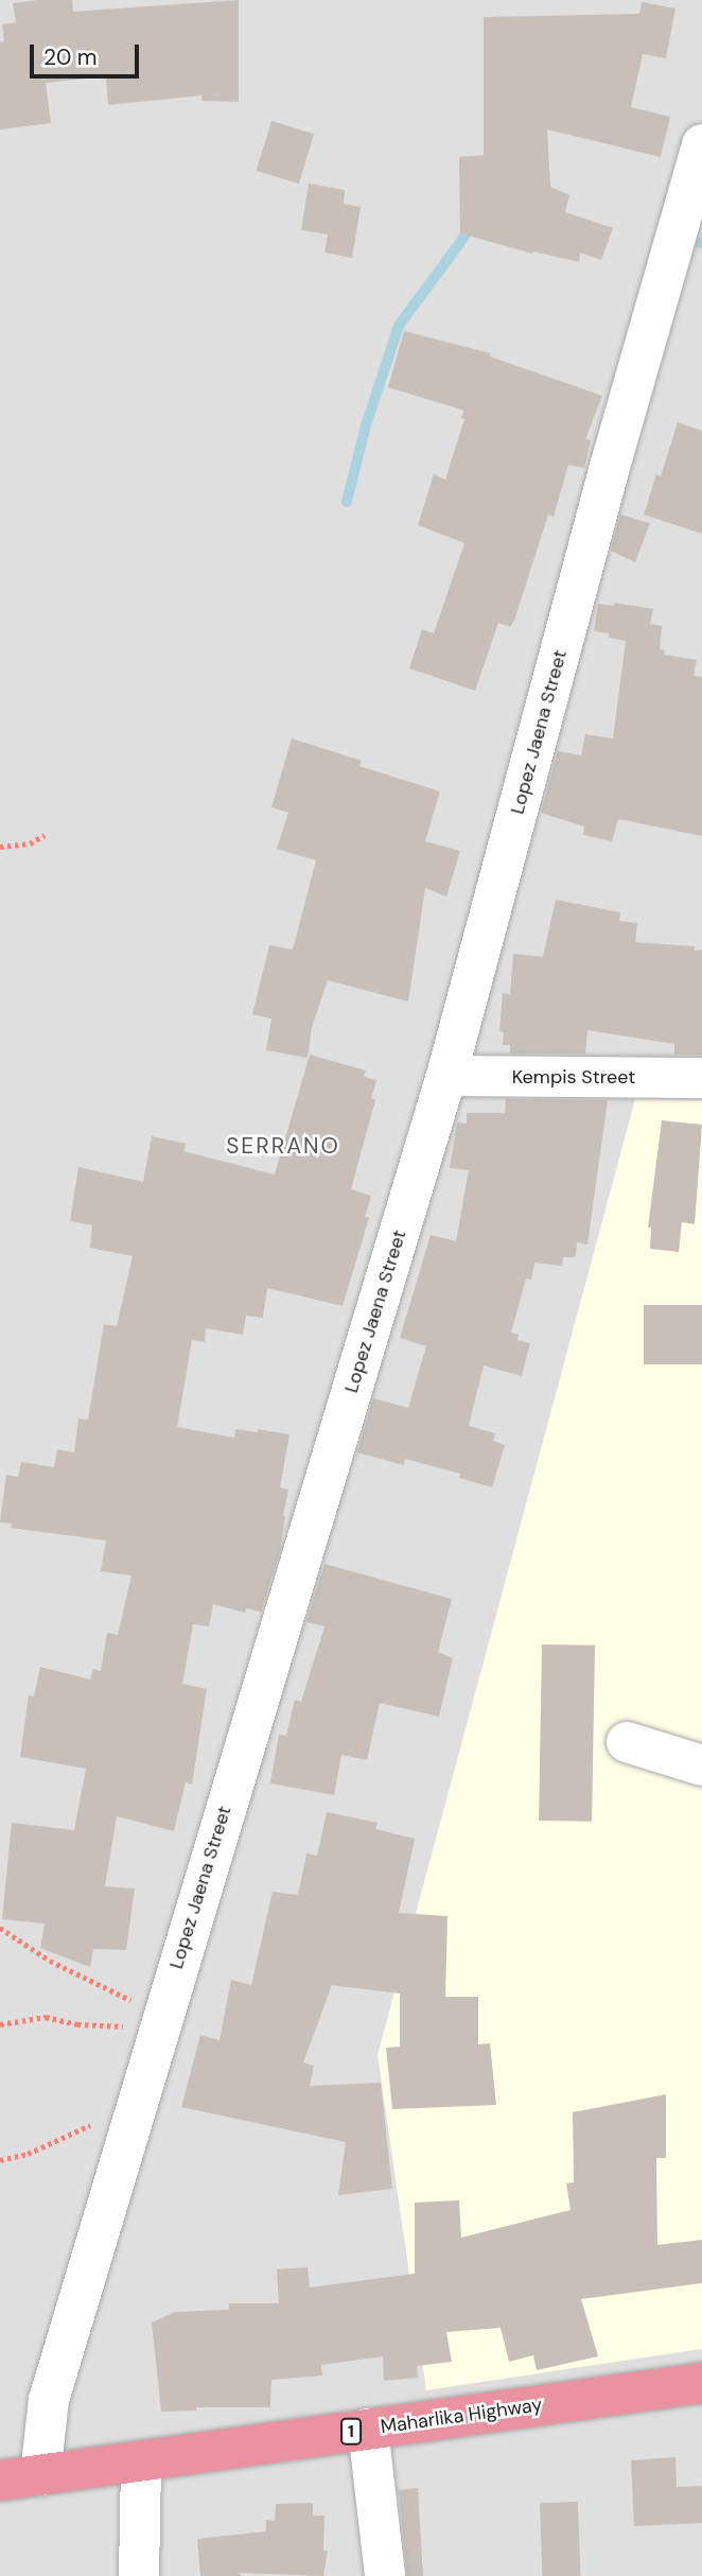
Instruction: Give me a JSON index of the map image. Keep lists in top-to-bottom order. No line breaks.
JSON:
{"streets":{"highway":["Maharlika Highway","1"],"street":["Lopez Jaena Street","Kempis Street"]},"crossings":[["Lopez Jaena Street","Kempis Street"],["Lopez Jaena Street","Maharlika Highway"]],"districts":["SERRANO"],"scale_bar":"20 m"}
